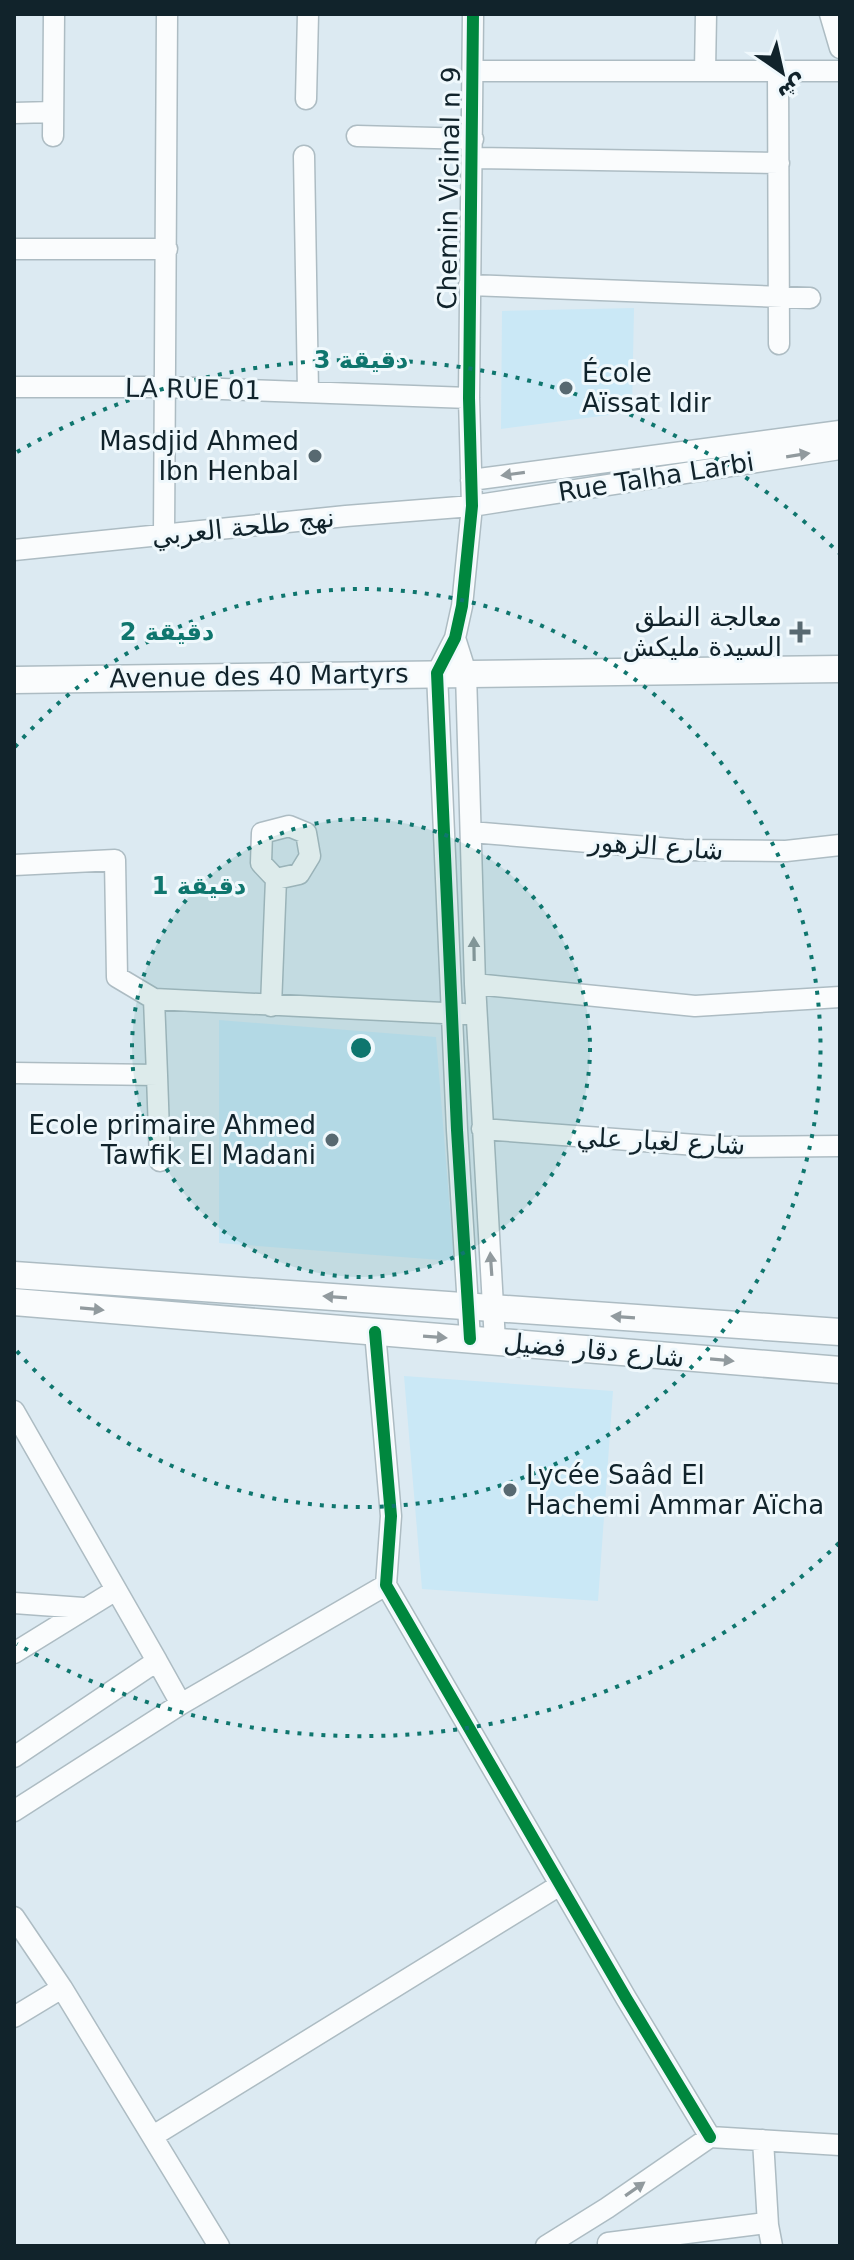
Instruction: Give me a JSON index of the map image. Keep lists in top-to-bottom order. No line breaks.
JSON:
{"streets":{"main road":["Avenue des 40 Martyrs","شارع دقار فضيل"],"street":["Chemin Vicinal n 9","LA RUE 01","Rue Talha Larbi","نهج طلحة العربي","شارع الزهور","شارع لغبار علي"]},"crossings":[["Chemin Vicinal n 9","LA RUE 01"],["Chemin Vicinal n 9","Rue Talha Larbi"],["Chemin Vicinal n 9","نهج طلحة العربي"],["Rue Talha Larbi","نهج طلحة العربي"]],"places":{"other":["École Aïssat Idir","Masdjid Ahmed Ibn Henbal","Ecole primaire Ahmed Tawfik El Madani","Lycée Saâd El Hachemi Ammar Aïcha"],"health":["معالجة النطق السيدة مليكش"]},"north":"bottom right","rings":["3 دقيقة","2 دقيقة","1 دقيقة"]}
